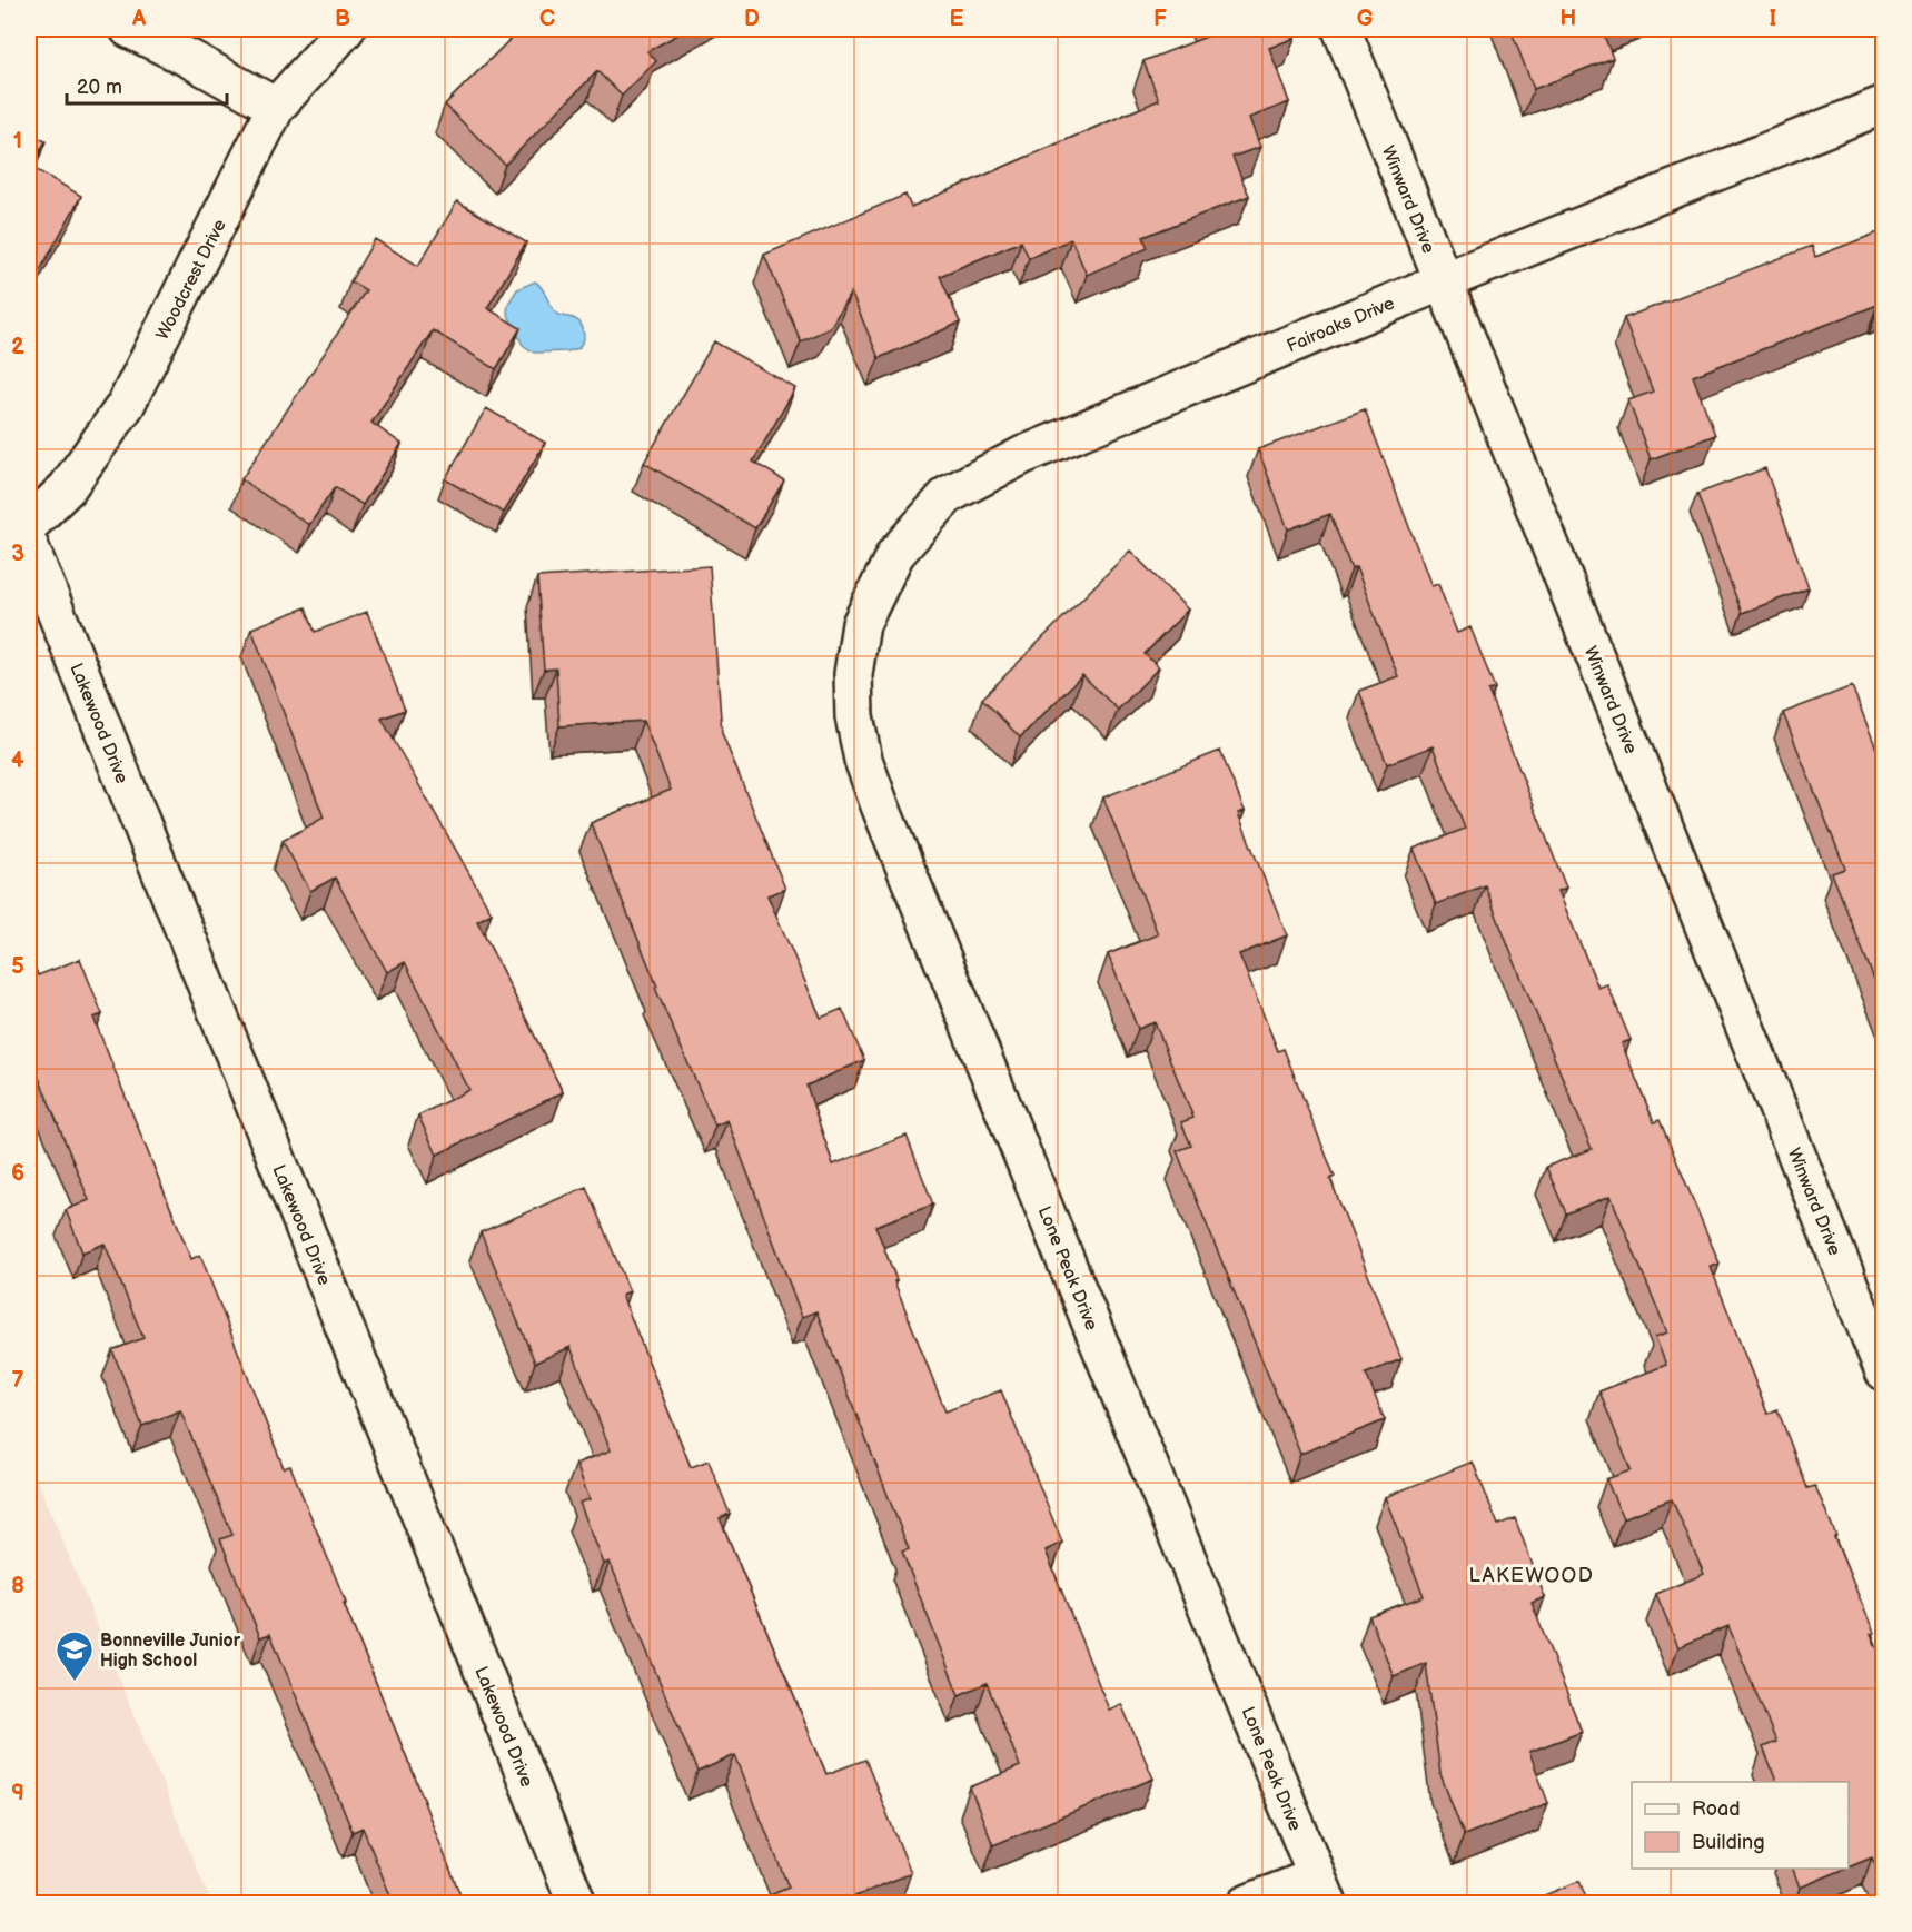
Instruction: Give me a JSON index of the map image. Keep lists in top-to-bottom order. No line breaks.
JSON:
{"streets":{"street":["Winward Drive","Woodcrest Drive","Fairoaks Drive","Lakewood Drive","Lone Peak Drive"]},"crossings":[["Winward Drive","Fairoaks Drive"],["Fairoaks Drive","Lone Peak Drive"]],"districts":["LAKEWOOD"],"places":{"school or university":["Bonneville Junior High School"]},"legend":["Road","Building"],"scale_bar":"20 m","grid":{"columns":["A","B","C","D","E","F","G","H","I"],"rows":["1","2","3","4","5","6","7","8","9"]}}
